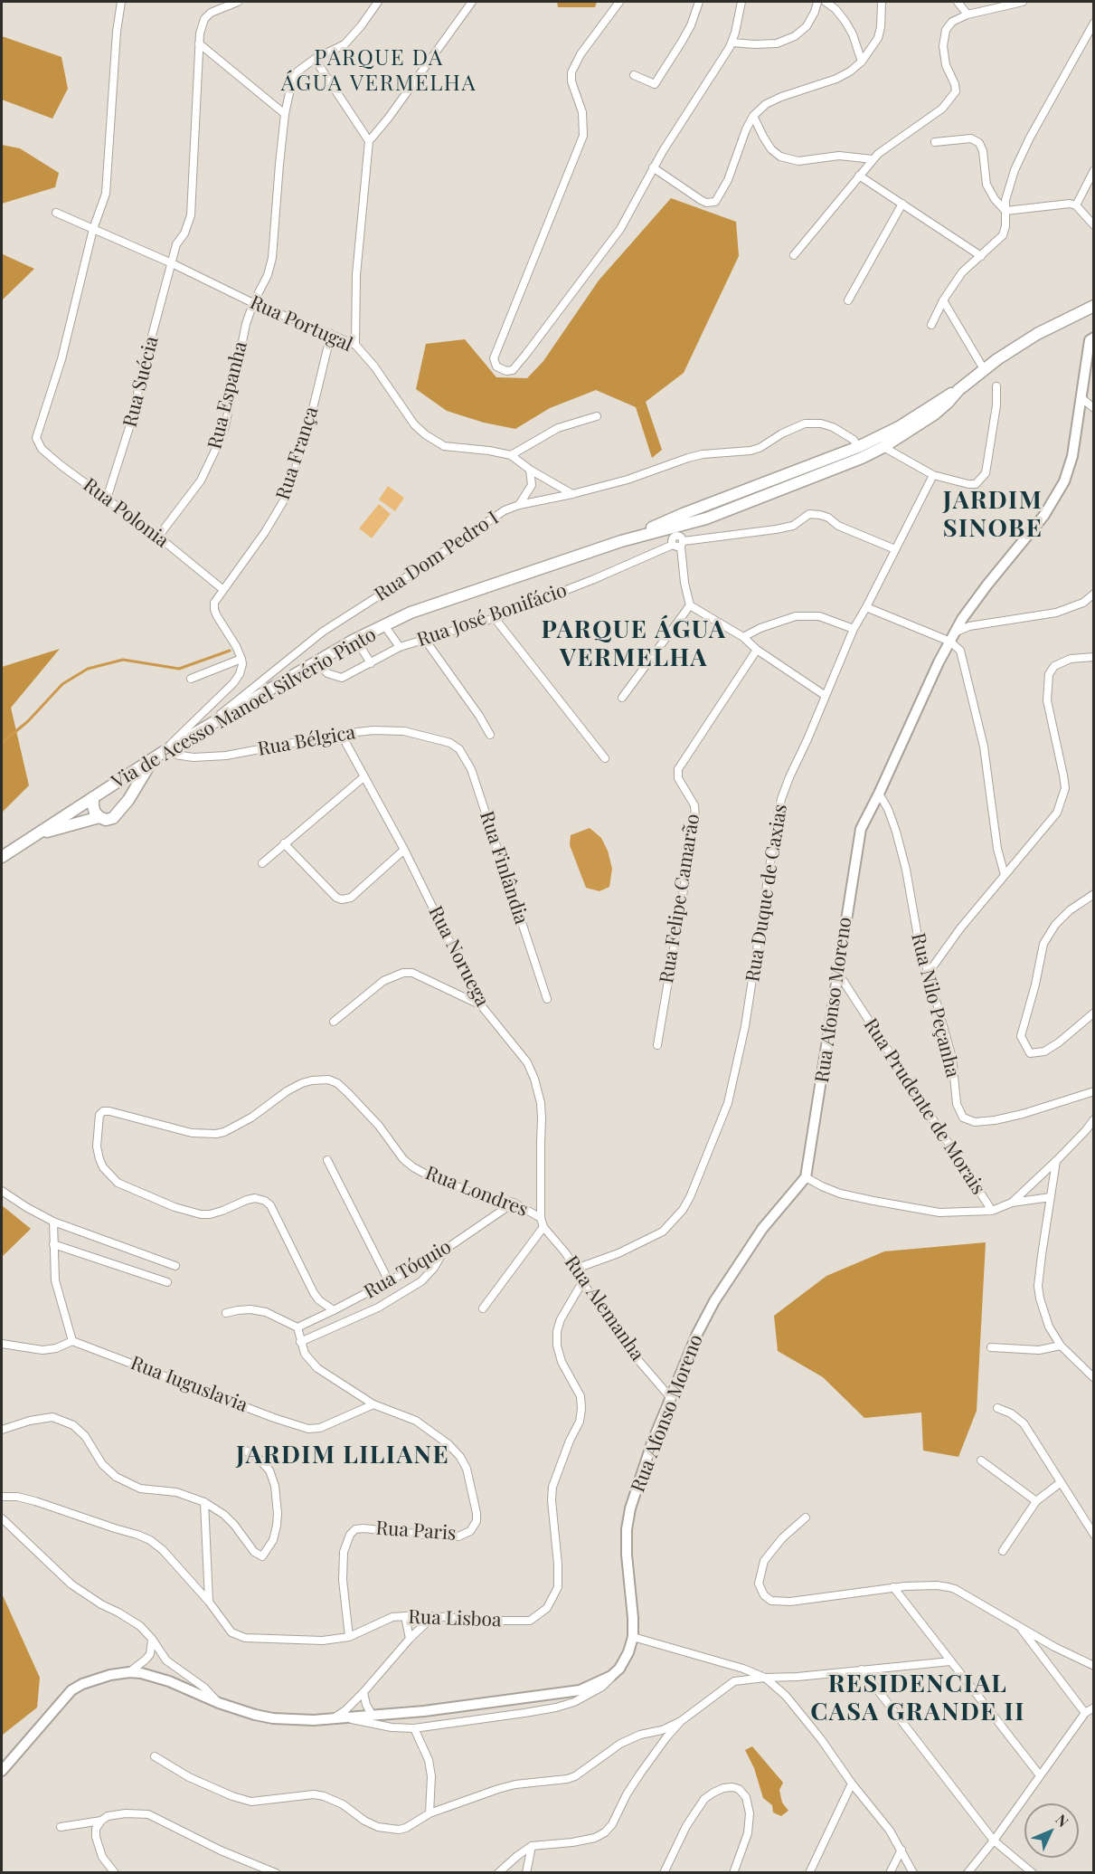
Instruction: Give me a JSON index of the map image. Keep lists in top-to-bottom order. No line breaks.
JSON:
{"streets":{"main road":["Via de Acesso Manoel Silvério Pinto","Rua Afonso Moreno"],"street":["Rua Portugal","Rua Suécia","Rua Espanha","Rua França","Rua Polonia","Rua Dom Pedro I","Rua José Bonifácio","Rua Bélgica","Rua Finlândia","Rua Duque de Caxias","Rua Felipe Camarão","Rua Noruega","Rua Nilo Peçanha","Rua Prudente de Morais","Rua Londres","Rua Tóquio","Rua Alemanha","Rua Iuguslavia","Rua Paris","Rua Lisboa"]},"crossings":[["Rua Portugal","Rua Suécia"],["Rua Portugal","Rua Espanha"],["Rua Portugal","Rua França"],["Rua Portugal","Rua Polonia"],["Rua Portugal","Rua Dom Pedro I"],["Rua Suécia","Rua Polonia"],["Rua Espanha","Rua Polonia"],["Rua França","Rua Polonia"],["Rua Dom Pedro I","Via de Acesso Manoel Silvério Pinto"],["Rua José Bonifácio","Via de Acesso Manoel Silvério Pinto"],["Via de Acesso Manoel Silvério Pinto","Rua Bélgica"],["Rua Bélgica","Rua Finlândia"],["Rua Bélgica","Rua Noruega"],["Rua Duque de Caxias","Rua Alemanha"],["Rua Noruega","Rua Londres"],["Rua Noruega","Rua Alemanha"],["Rua Afonso Moreno","Rua Nilo Peçanha"],["Rua Afonso Moreno","Rua Prudente de Morais"],["Rua Afonso Moreno","Rua Alemanha"],["Rua Londres","Rua Tóquio"],["Rua Londres","Rua Alemanha"],["Rua Alemanha","Rua Lisboa"],["Rua Iuguslavia","Rua Paris"],["Rua Paris","Rua Lisboa"]],"districts":["PARQUE DA ÁGUA VERMELHA","JARDIM SINOBE","PARQUE ÁGUA VERMELHA","JARDIM LILIANE","RESIDENCIAL CASA GRANDE II"],"north":"top right"}
